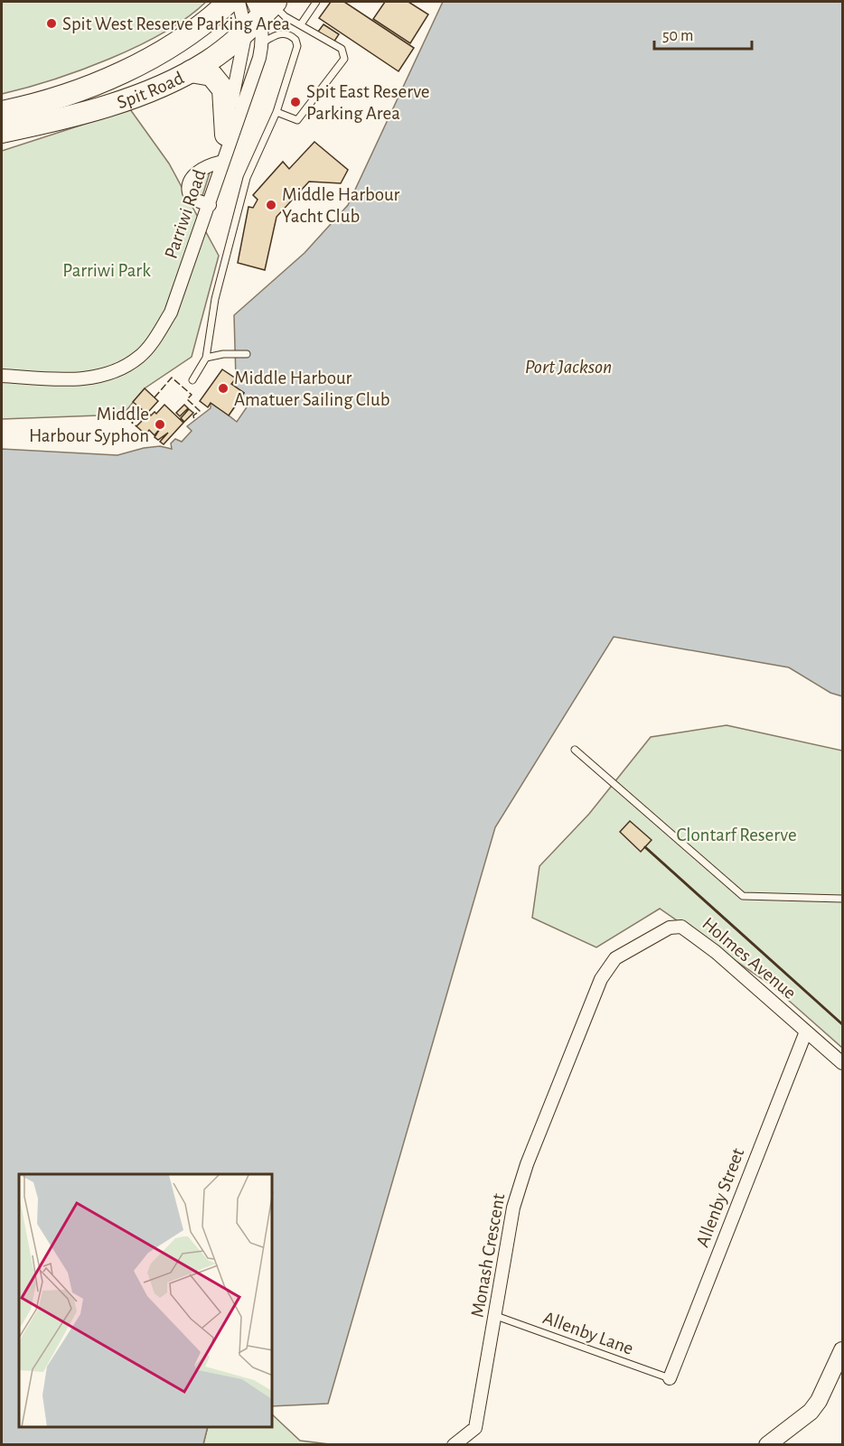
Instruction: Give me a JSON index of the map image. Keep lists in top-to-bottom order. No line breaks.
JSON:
{"streets":{"highway":["Spit Road"],"street":["Parriwi Road","Holmes Avenue","Allenby Street","Monash Crescent"],"lane":["Allenby Lane"]},"crossings":[["Spit Road","Parriwi Road"],["Holmes Avenue","Allenby Street"],["Holmes Avenue","Monash Crescent"],["Allenby Street","Allenby Lane"],["Monash Crescent","Allenby Lane"]],"water":["Port Jackson"],"parks":["Parriwi Park","Clontarf Reserve"],"places":["Spit West Reserve Parking Area","Spit East Reserve Parking Area","Middle Harbour Yacht Club","Middle Harbour Amatuer Sailing Club","Middle Harbour Syphon"],"scale_bar":"50 m"}
